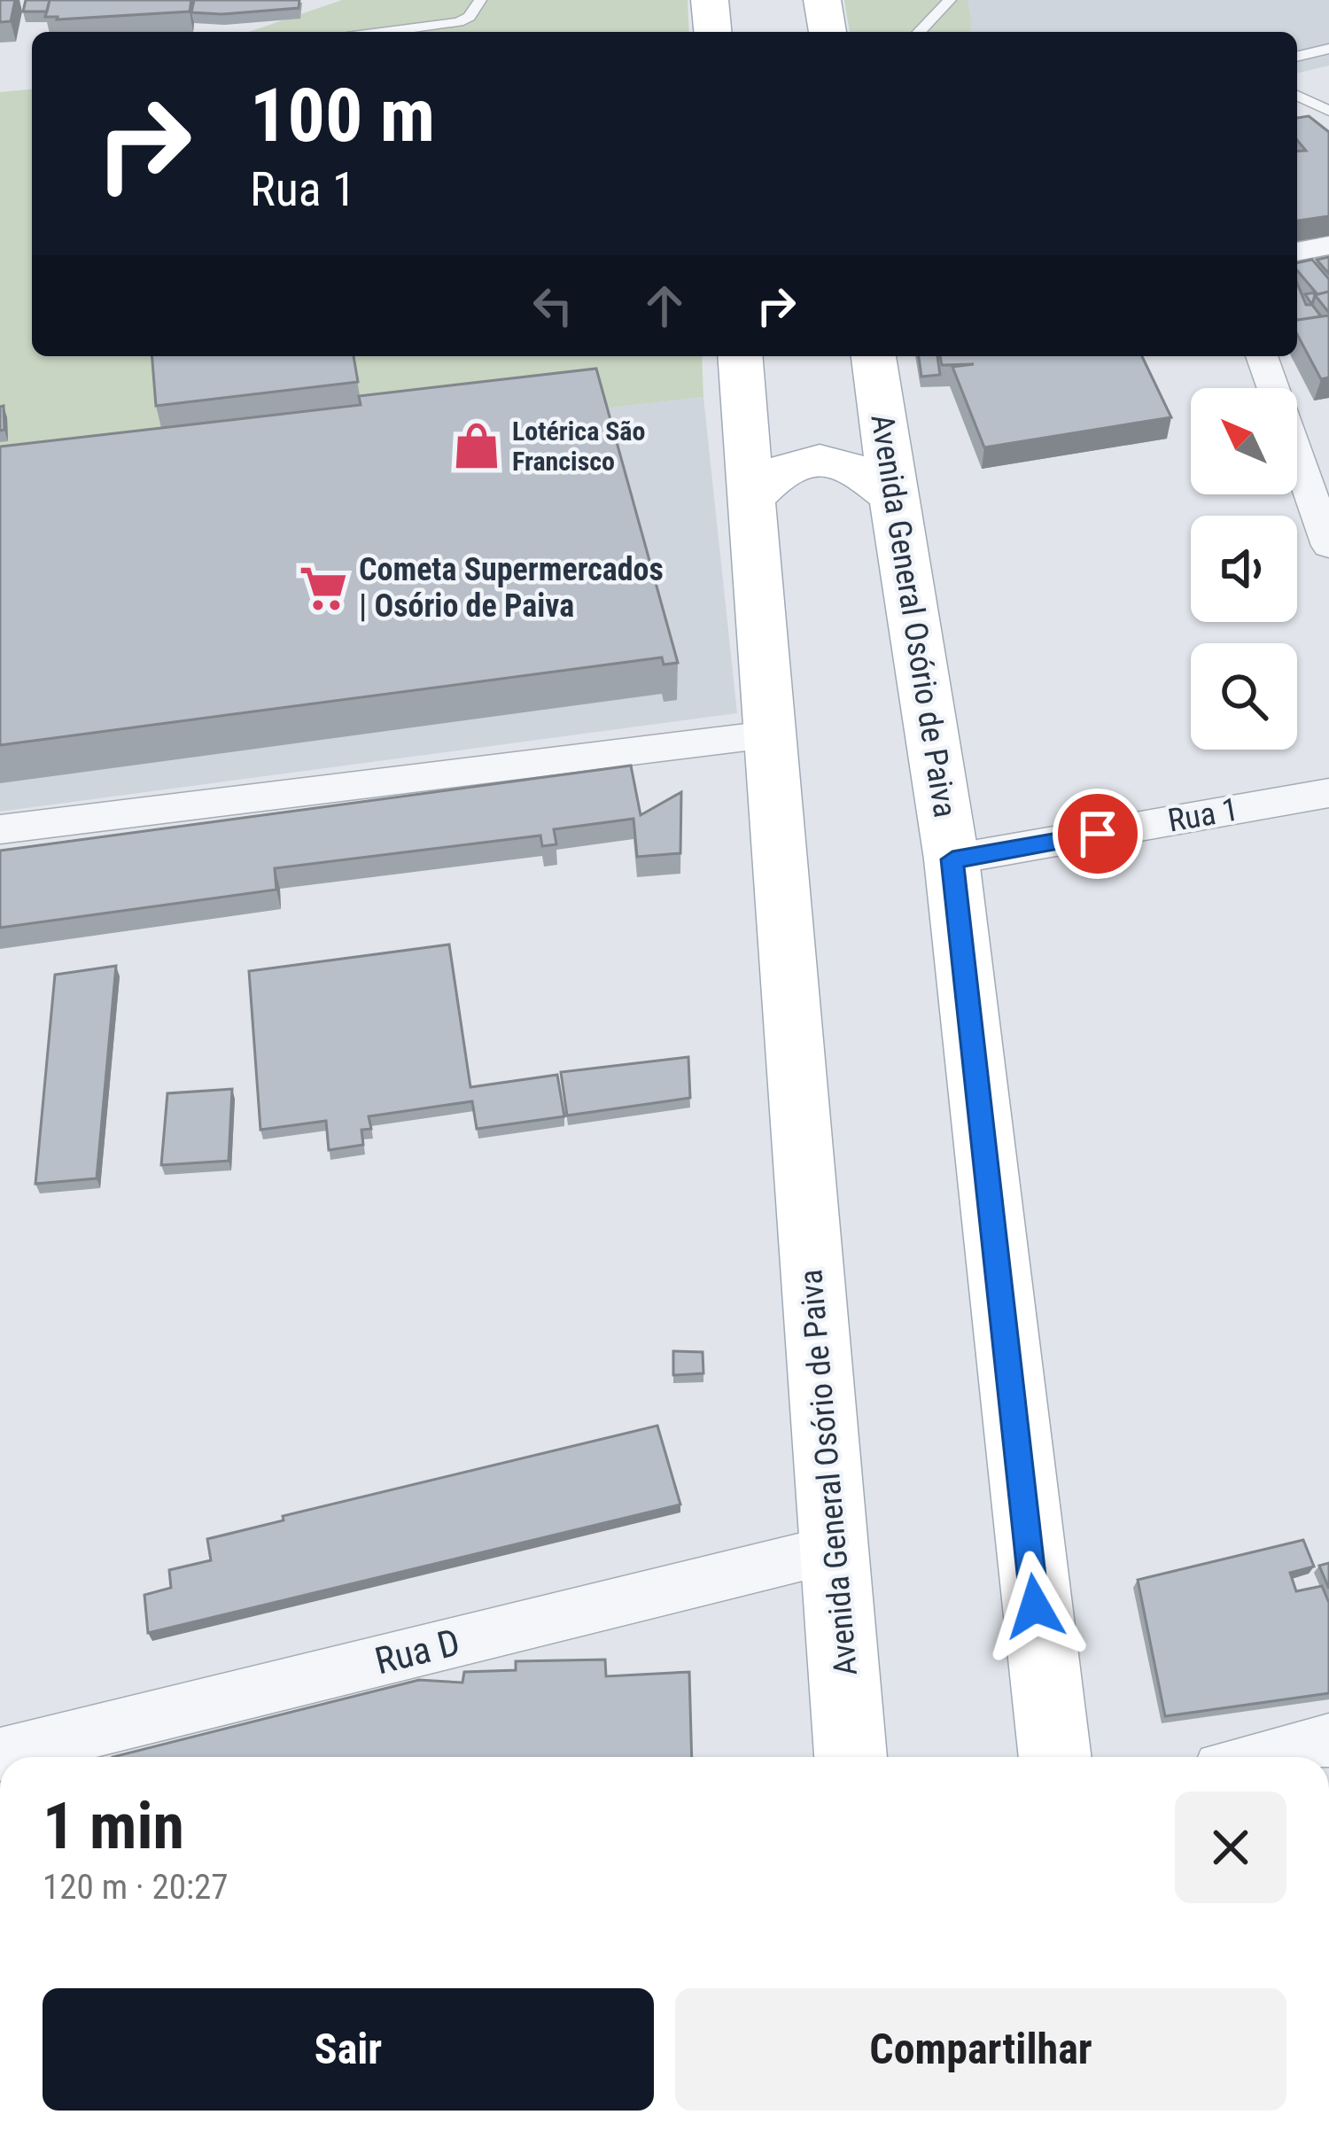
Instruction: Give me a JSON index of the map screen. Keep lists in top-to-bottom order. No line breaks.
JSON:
{"streets":{"main road":["Avenida General Osório de Paiva"],"street":["Rua 1","Rua D"]},"crossings":[["Avenida General Osório de Paiva","Rua 1"],["Avenida General Osório de Paiva","Rua D"]],"places":{"shop":["Lotérica São Francisco"],"supermarket":["Cometa Supermercados | Osório de Paiva"]},"north":"top left","page":{"turn":["100 m","Rua 1"],"heading":["1 min","120 m · 20:27"],"buttons":["Sair","Compartilhar"]}}
